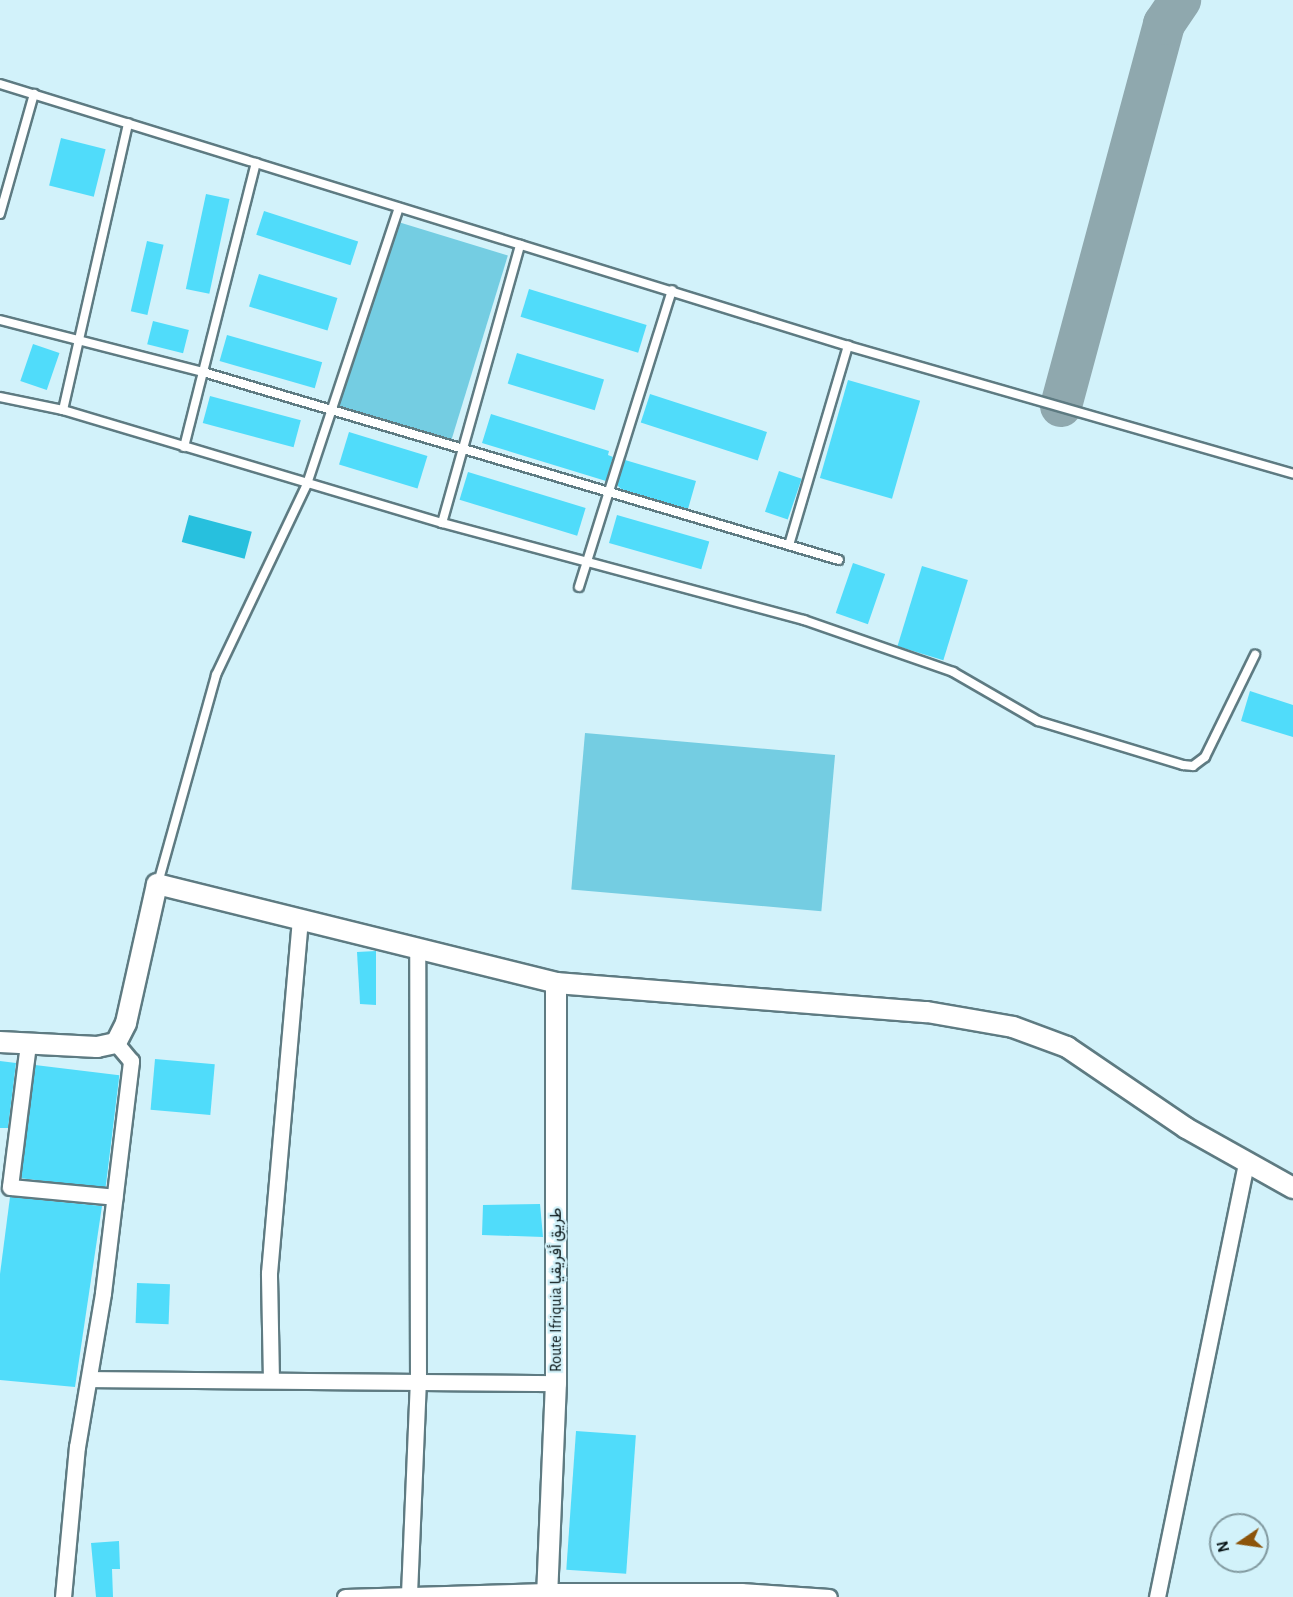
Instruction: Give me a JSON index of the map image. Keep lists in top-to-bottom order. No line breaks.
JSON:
{"streets":{"street":["Route Ifriquia طريق أفريقيا"]},"north":"left"}
